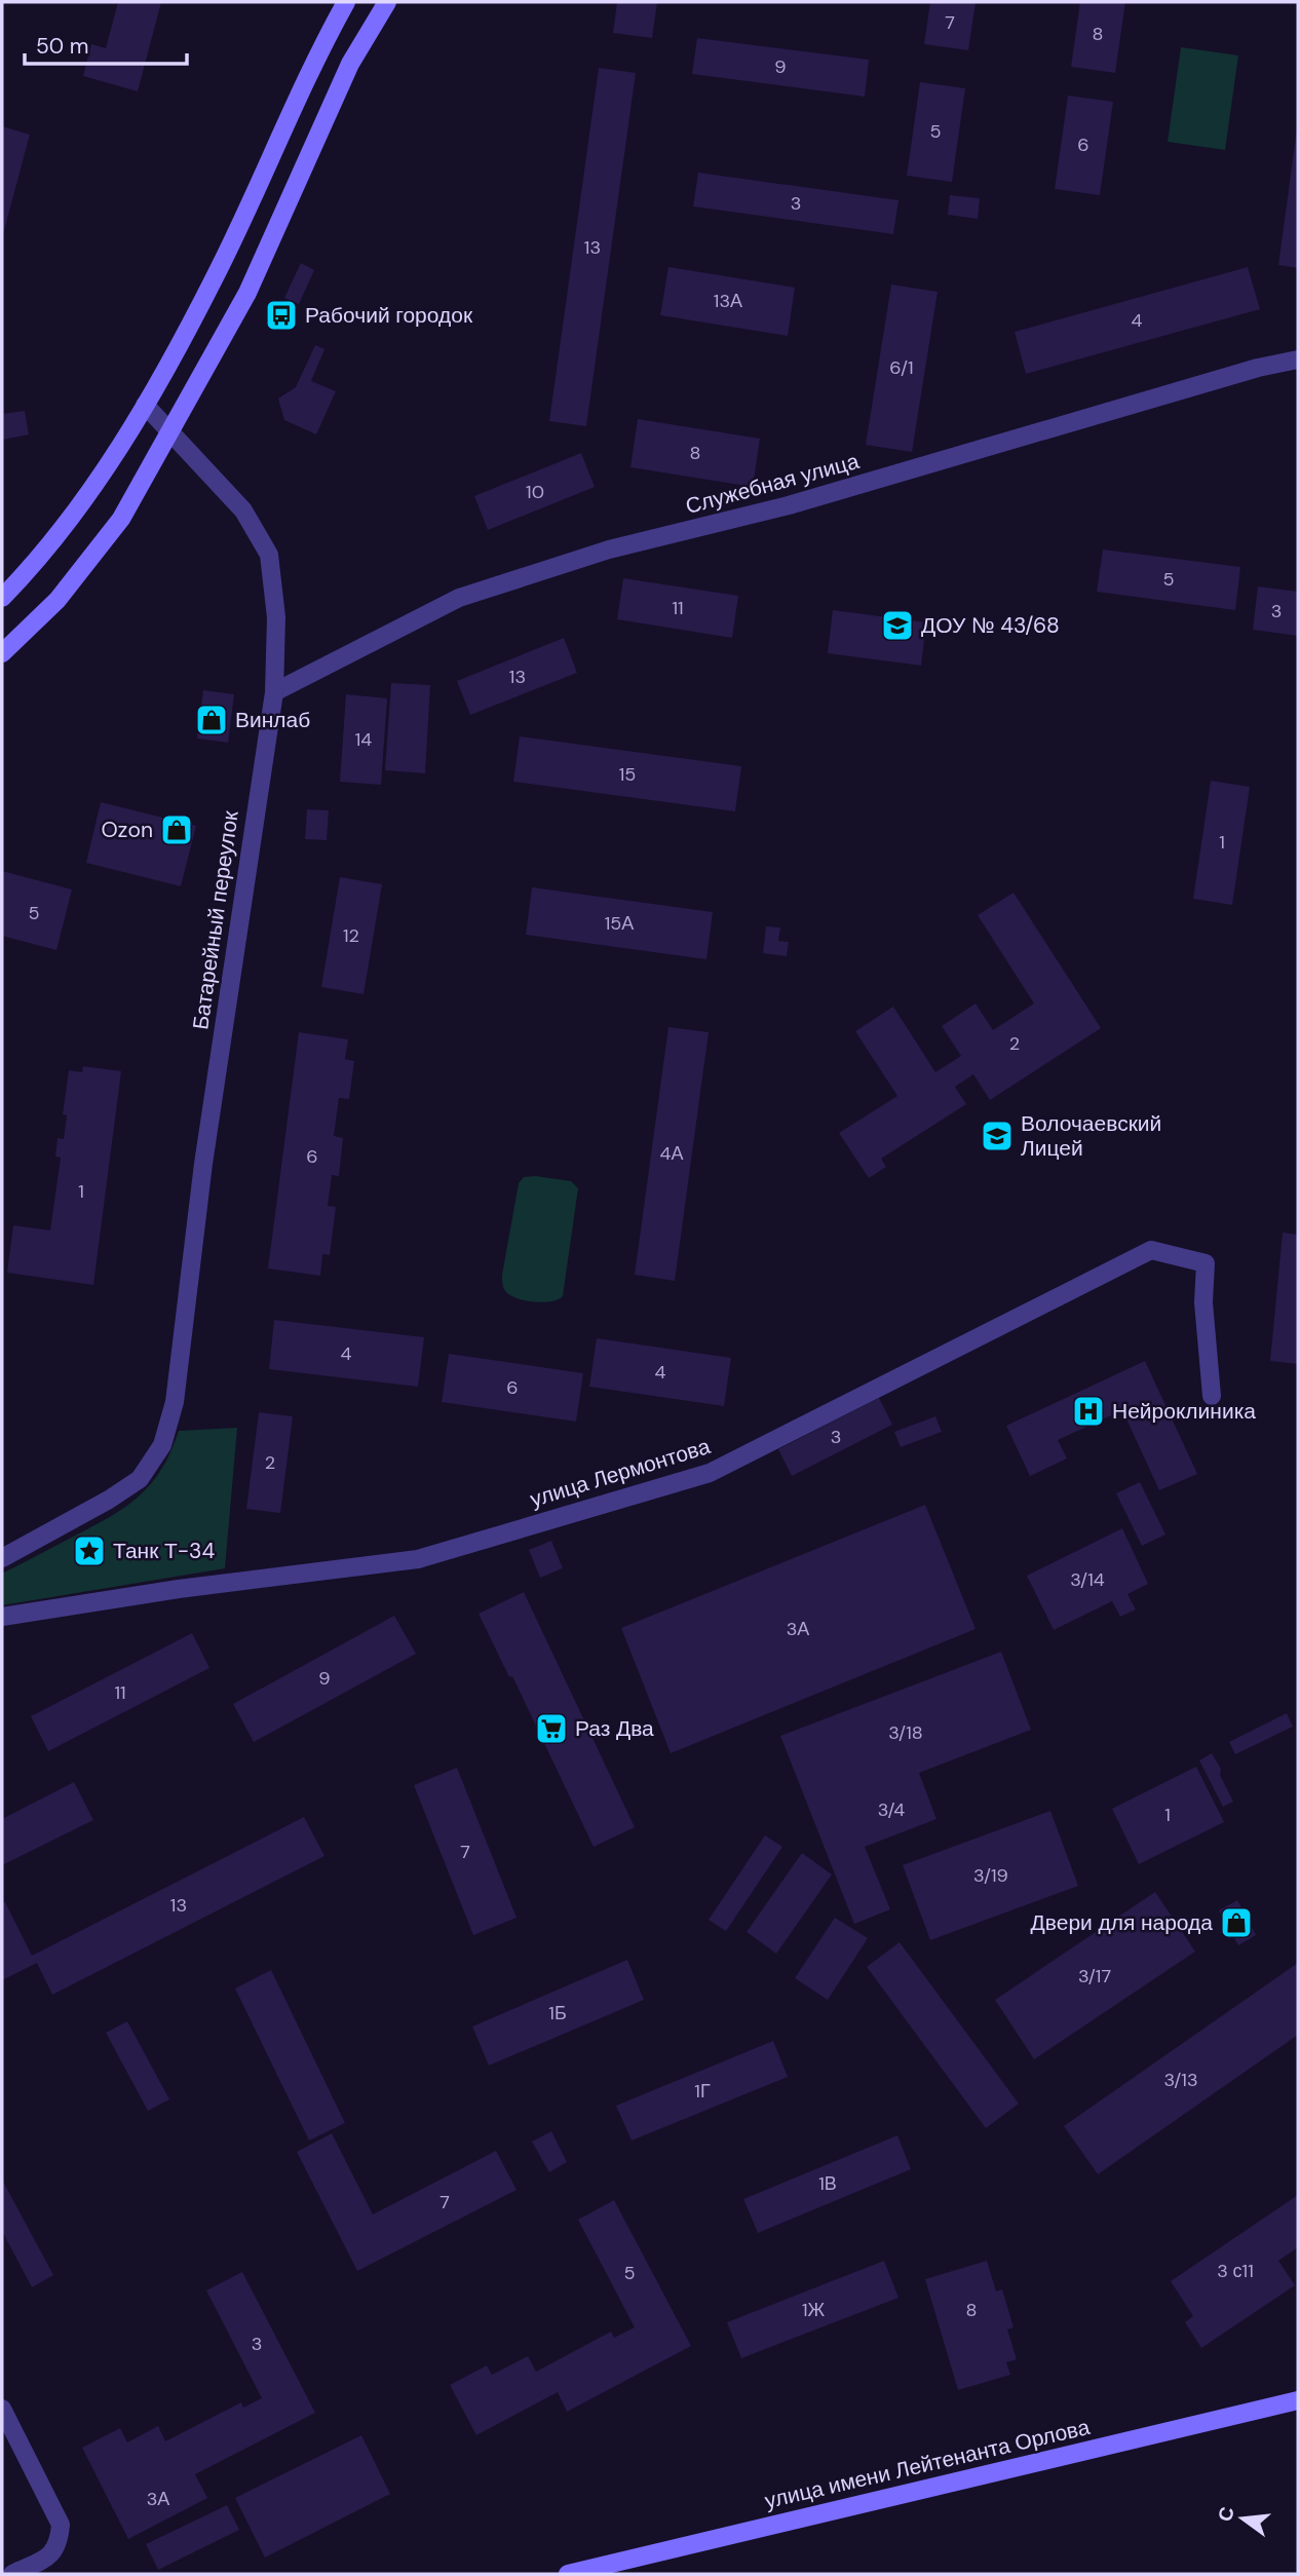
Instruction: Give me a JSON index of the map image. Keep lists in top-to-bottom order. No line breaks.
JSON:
{"streets":{"main road":["улица имени Лейтенанта Орлова"],"street":["Служебная улица","Батарейный переулок","улица Лермонтова"]},"crossings":[["Служебная улица","Батарейный переулок"]],"places":{"bus stop":["Рабочий городок"],"school or university":["ДОУ № 43/68","Волочаевский Лицей"],"shop":["Винлаб","Ozon","Двери для народа"],"hospital":["Нейроклиника"],"place":["Танк Т-34"],"supermarket":["Раз Два"]},"house_numbers":["7","8","9","5","6","3","13","13А","4","6/1","8","10","5","11","3","13","14","15","1","5","15А","12","2","4А","6","1","4","4","6","3","2","3/14","3А","9","11","3/18","3/4","1","7","3/19","13","3/17","1Б","3/13","1Г","1В","7","3 с11","5","1Ж","8","3","3А"],"scale_bar":"50 m","north":"left"}
